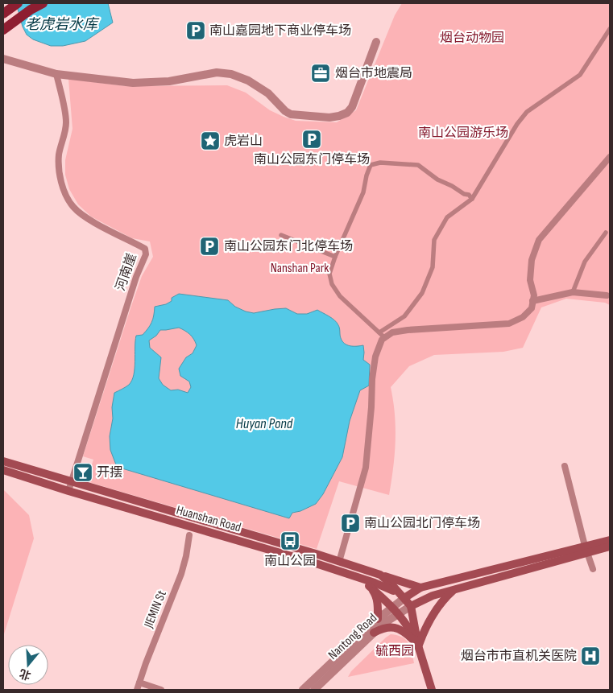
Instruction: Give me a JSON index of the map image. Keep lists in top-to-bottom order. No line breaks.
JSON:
{"streets":{"main road":["Huanshan Road"],"street":["河南崖","JIEMIN St","Nantong Road"]},"crossings":[["河南崖","Huanshan Road"]],"water":["老虎岩水库","Huyan Pond"],"parks":["烟台动物园","南山公园游乐场","Nanshan Park","毓西园"],"places":{"parking":["南山嘉园地下商业停车场","南山公园东门停车场","南山公园东门北停车场","南山公园北门停车场"],"office":["烟台市地震局"],"place":["虎岩山"],"bar":["开摆"],"bus stop":["南山公园"],"hospital":["烟台市市直机关医院"]},"north":"bottom"}
